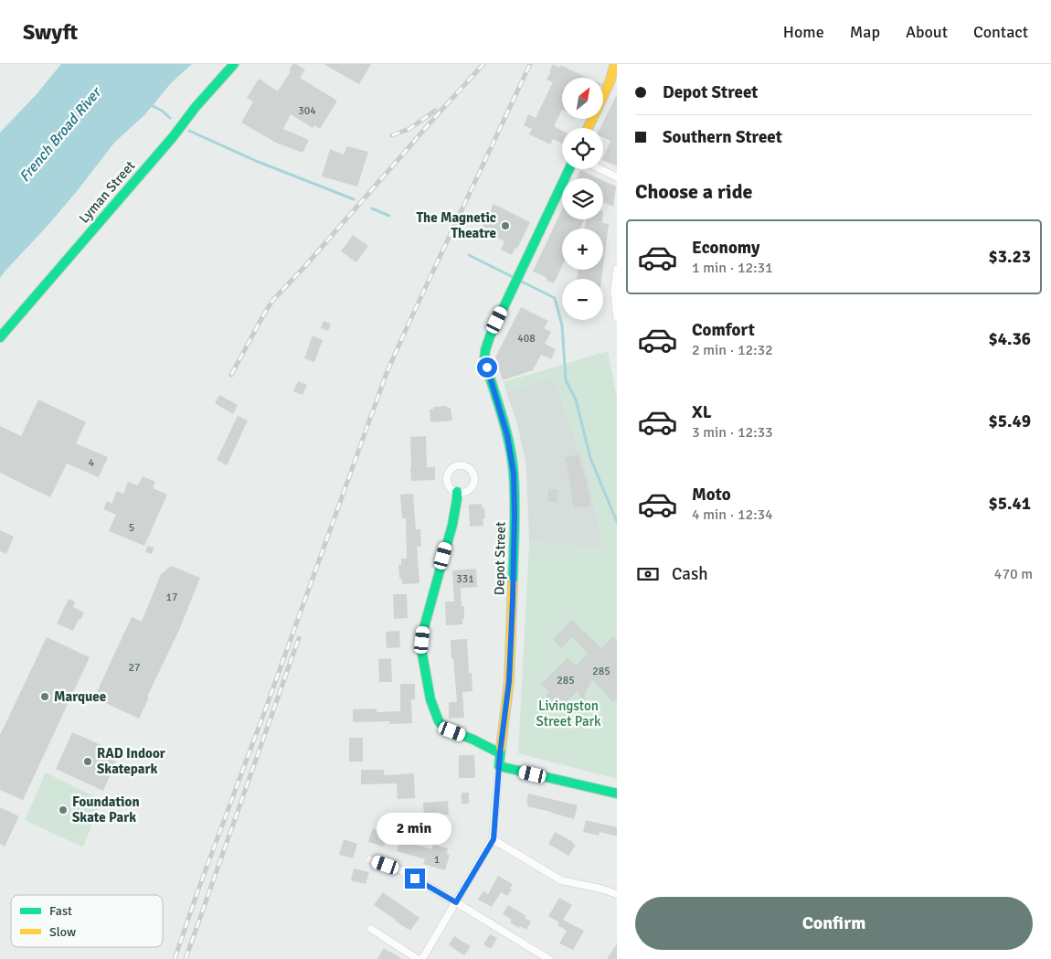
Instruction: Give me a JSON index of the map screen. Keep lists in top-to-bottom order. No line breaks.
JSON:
{"streets":{"street":["Lyman Street","Depot Street"]},"water":["French Broad River"],"parks":["Livingston Street Park"],"places":["The Magnetic Theatre","Marquee","RAD Indoor Skatepark","Foundation Skate Park"],"house_numbers":["304","408","4","5","331","17","27","285","285","1"],"legend":["Fast","Slow"],"north":"top right","page":{"header":"Swyft","nav":["Home","Map","About","Contact"],"banner":["Depot Street","Southern Street"],"map_buttons":["+","−"],"heading":"Choose a ride","list":[{"name":"Economy","note":"1 min · 12:31","value":"$3.23"},{"name":"Comfort","note":"2 min · 12:32","value":"$4.36"},{"name":"XL","note":"3 min · 12:33","value":"$5.49"},{"name":"Moto","note":"4 min · 12:34","value":"$5.41"}],"pay":["Cash","470 m"],"bubble":"2 min","buttons":"Confirm"}}
